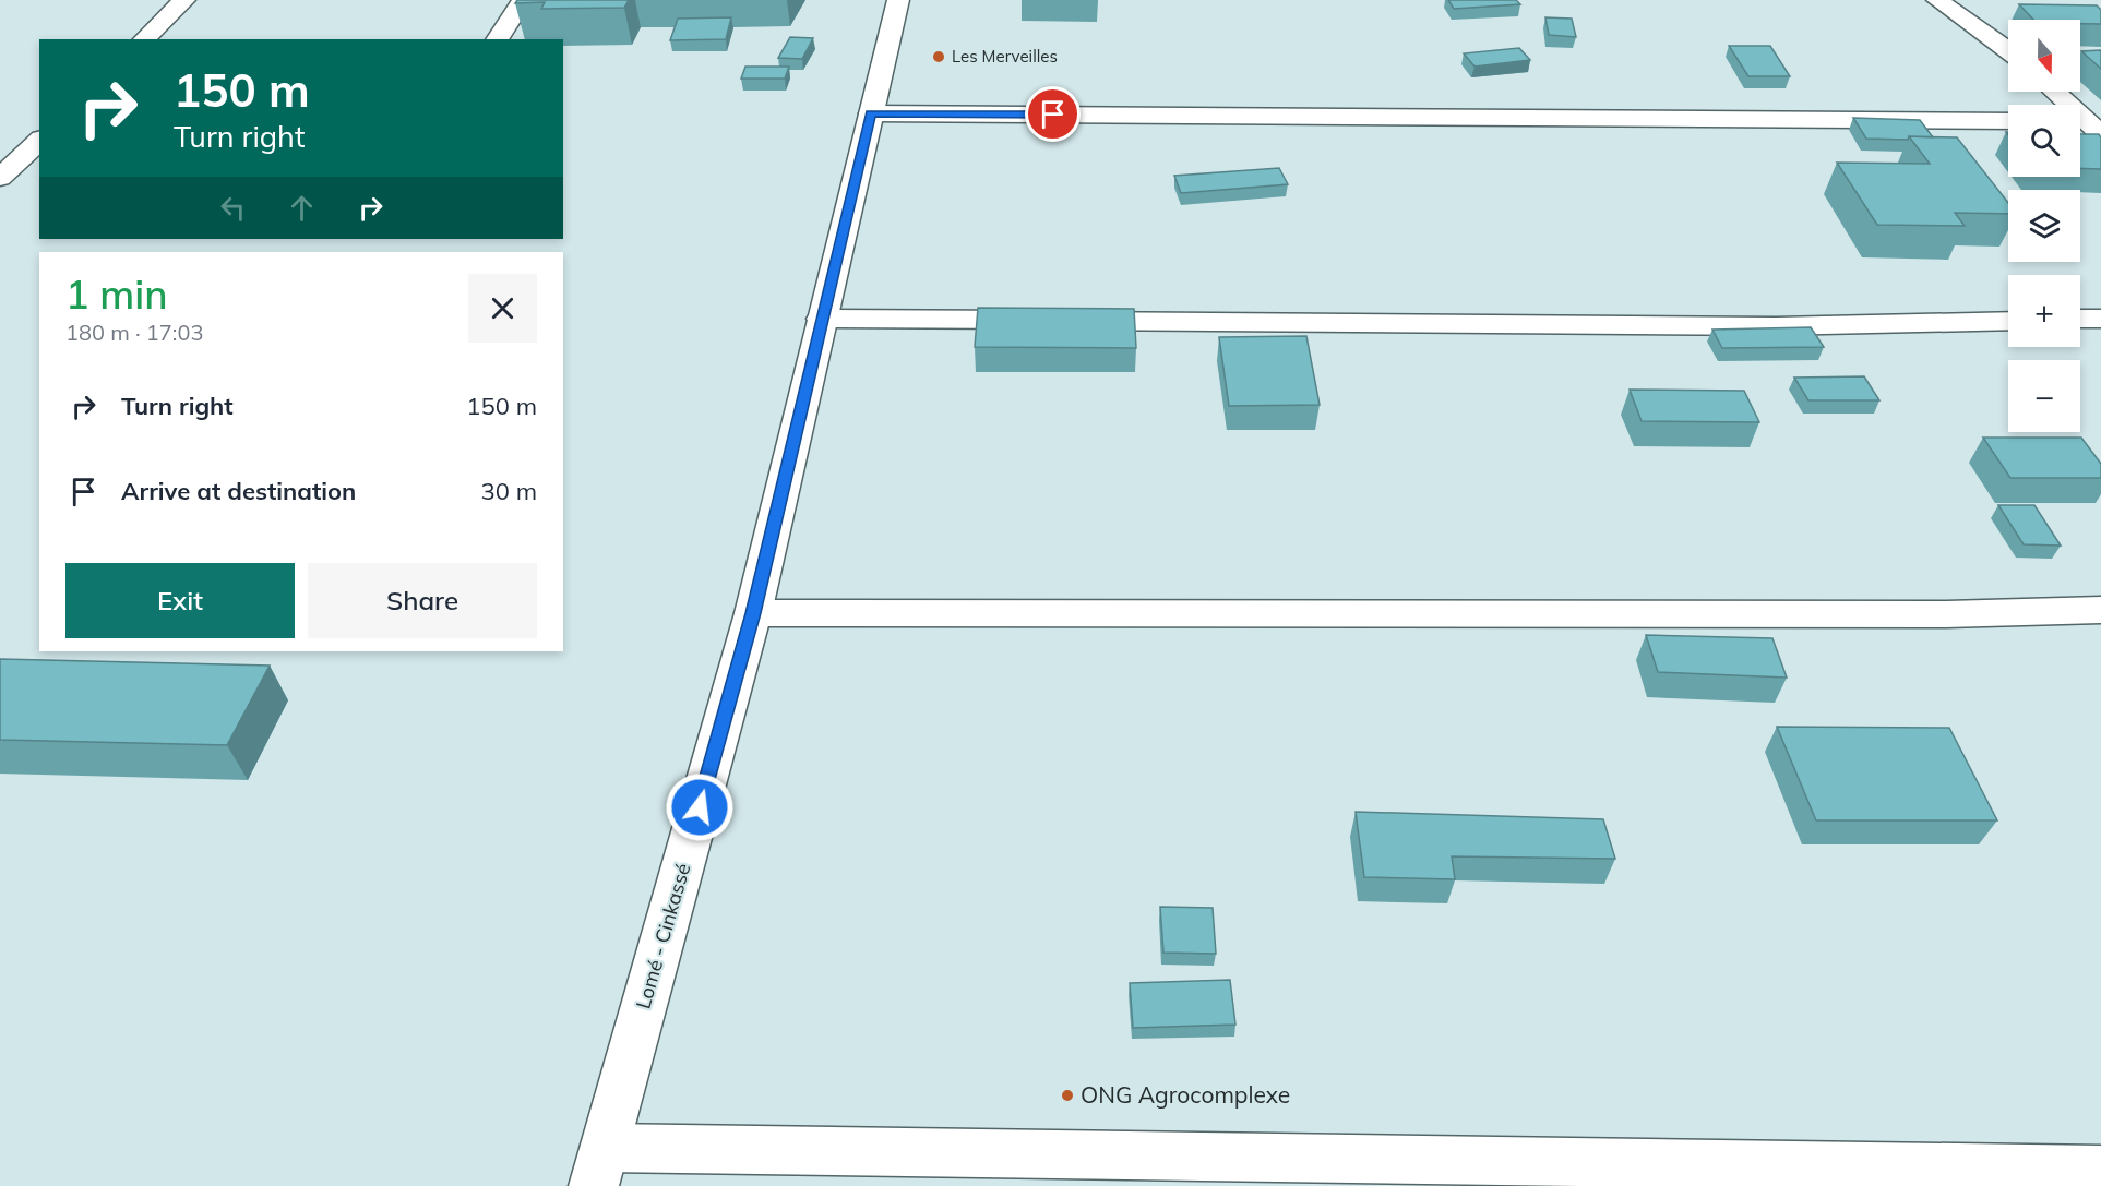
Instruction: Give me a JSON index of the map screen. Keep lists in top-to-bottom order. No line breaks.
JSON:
{"streets":{"main road":["Lomé - Cinkassé"]},"places":["Les Merveilles","ONG Agrocomplexe"],"north":"bottom","page":{"map_buttons":["+","−"],"turn":["150 m","Turn right"],"heading":["1 min","180 m · 17:03"],"list":[{"name":"Turn right","value":"150 m"},{"name":"Arrive at destination","value":"30 m"}],"buttons":["Exit","Share"]}}
